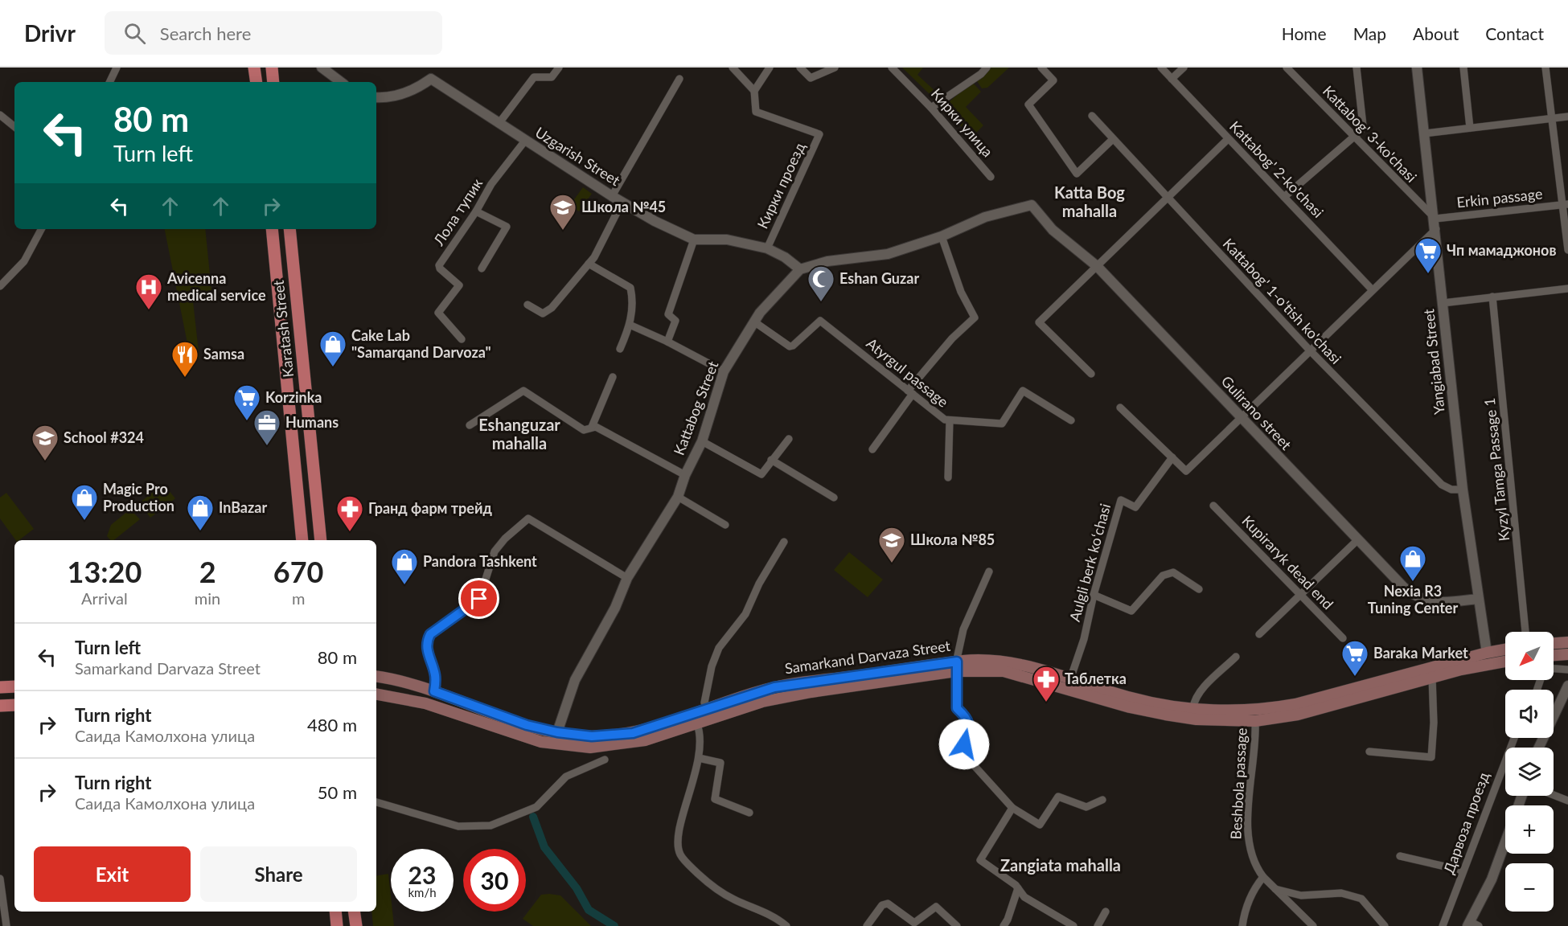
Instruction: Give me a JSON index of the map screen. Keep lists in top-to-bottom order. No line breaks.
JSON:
{"streets":{"main road":["Karatash Street","Samarkand Darvaza Street"],"street":["Кирки улица","Kattabog' 3-ko'chasi","Uzgarish Street","Kattabog' 2-ko'chasi","Кирки проезд","Erkin passage","Лола тупик","Kattabog' 1-o'tish ko'chasi","Yangiabad Street","Atyrgul passage","Kattabog Street","Gulirano street","Kyzyl Tamga Passage 1","Aulgli berk koʻchasi","Kupiraryk dead end","Beshbola passage","Дарвоза проезд"]},"crossings":[["Kattabog' 3-ko'chasi","Erkin passage"],["Kattabog' 3-ko'chasi","Yangiabad Street"],["Uzgarish Street","Кирки проезд"],["Uzgarish Street","Лола тупик"],["Uzgarish Street","Kattabog Street"],["Erkin passage","Yangiabad Street"],["Kattabog' 1-o'tish ko'chasi","Yangiabad Street"],["Yangiabad Street","Gulirano street"],["Yangiabad Street","Samarkand Darvaza Street"],["Atyrgul passage","Kattabog Street"],["Kattabog Street","Samarkand Darvaza Street"],["Aulgli berk koʻchasi","Samarkand Darvaza Street"],["Samarkand Darvaza Street","Beshbola passage"]],"districts":["Katta Bog mahalla","Eshanguzar mahalla","Zangiata mahalla"],"places":{"school or university":["Школа №45","School #324","Школа №85"],"supermarket":["Чп мамаджонов","Korzinka","Baraka Market"],"mosque":["Eshan Guzar"],"hospital":["Avicenna medical service"],"shop":["Cake Lab \"Samarqand Darvoza\"","Magic Pro Production","InBazar","Nexia R3 Tuning Center","Pandora Tashkent"],"restaurant":["Samsa"],"office":["Humans"],"pharmacy":["Гранд фарм трейд","Таблетка"]},"north":"bottom left","page":{"header":"Drivr","search":"Search here","nav":["Home","Map","About","Contact"],"turn":["80 m","Turn left"],"eta":["13:20","Arrival","2","min","670","m"],"list":[{"name":"Turn left","note":"Samarkand Darvaza Street","value":"80 m"},{"name":"Turn right","note":"Саида Камолхона улица","value":"480 m"},{"name":"Turn right","note":"Саида Камолхона улица","value":"50 m"}],"map_buttons":["+","−"],"buttons":["Exit","Share"],"speed":"23 km/h","limit":"30"}}
